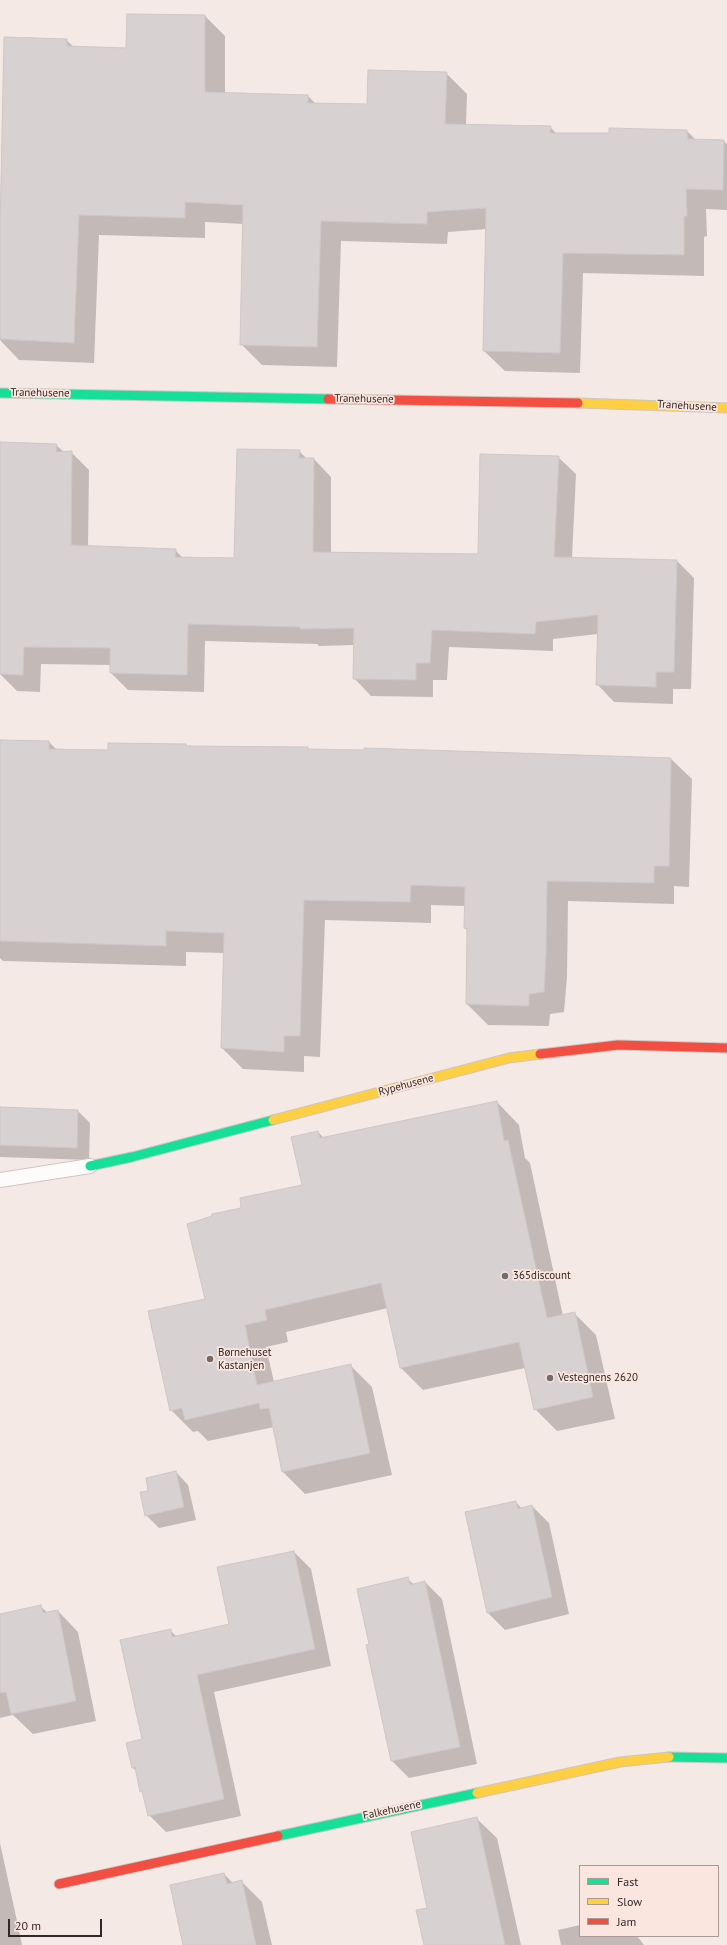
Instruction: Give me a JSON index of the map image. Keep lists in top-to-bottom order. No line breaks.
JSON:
{"streets":{"street":["Tranehusene","Rypehusene","Falkehusene"]},"places":["365discount","Børnehuset Kastanjen","Vestegnens 2620"],"legend":["Fast","Slow","Jam"],"scale_bar":"20 m"}
